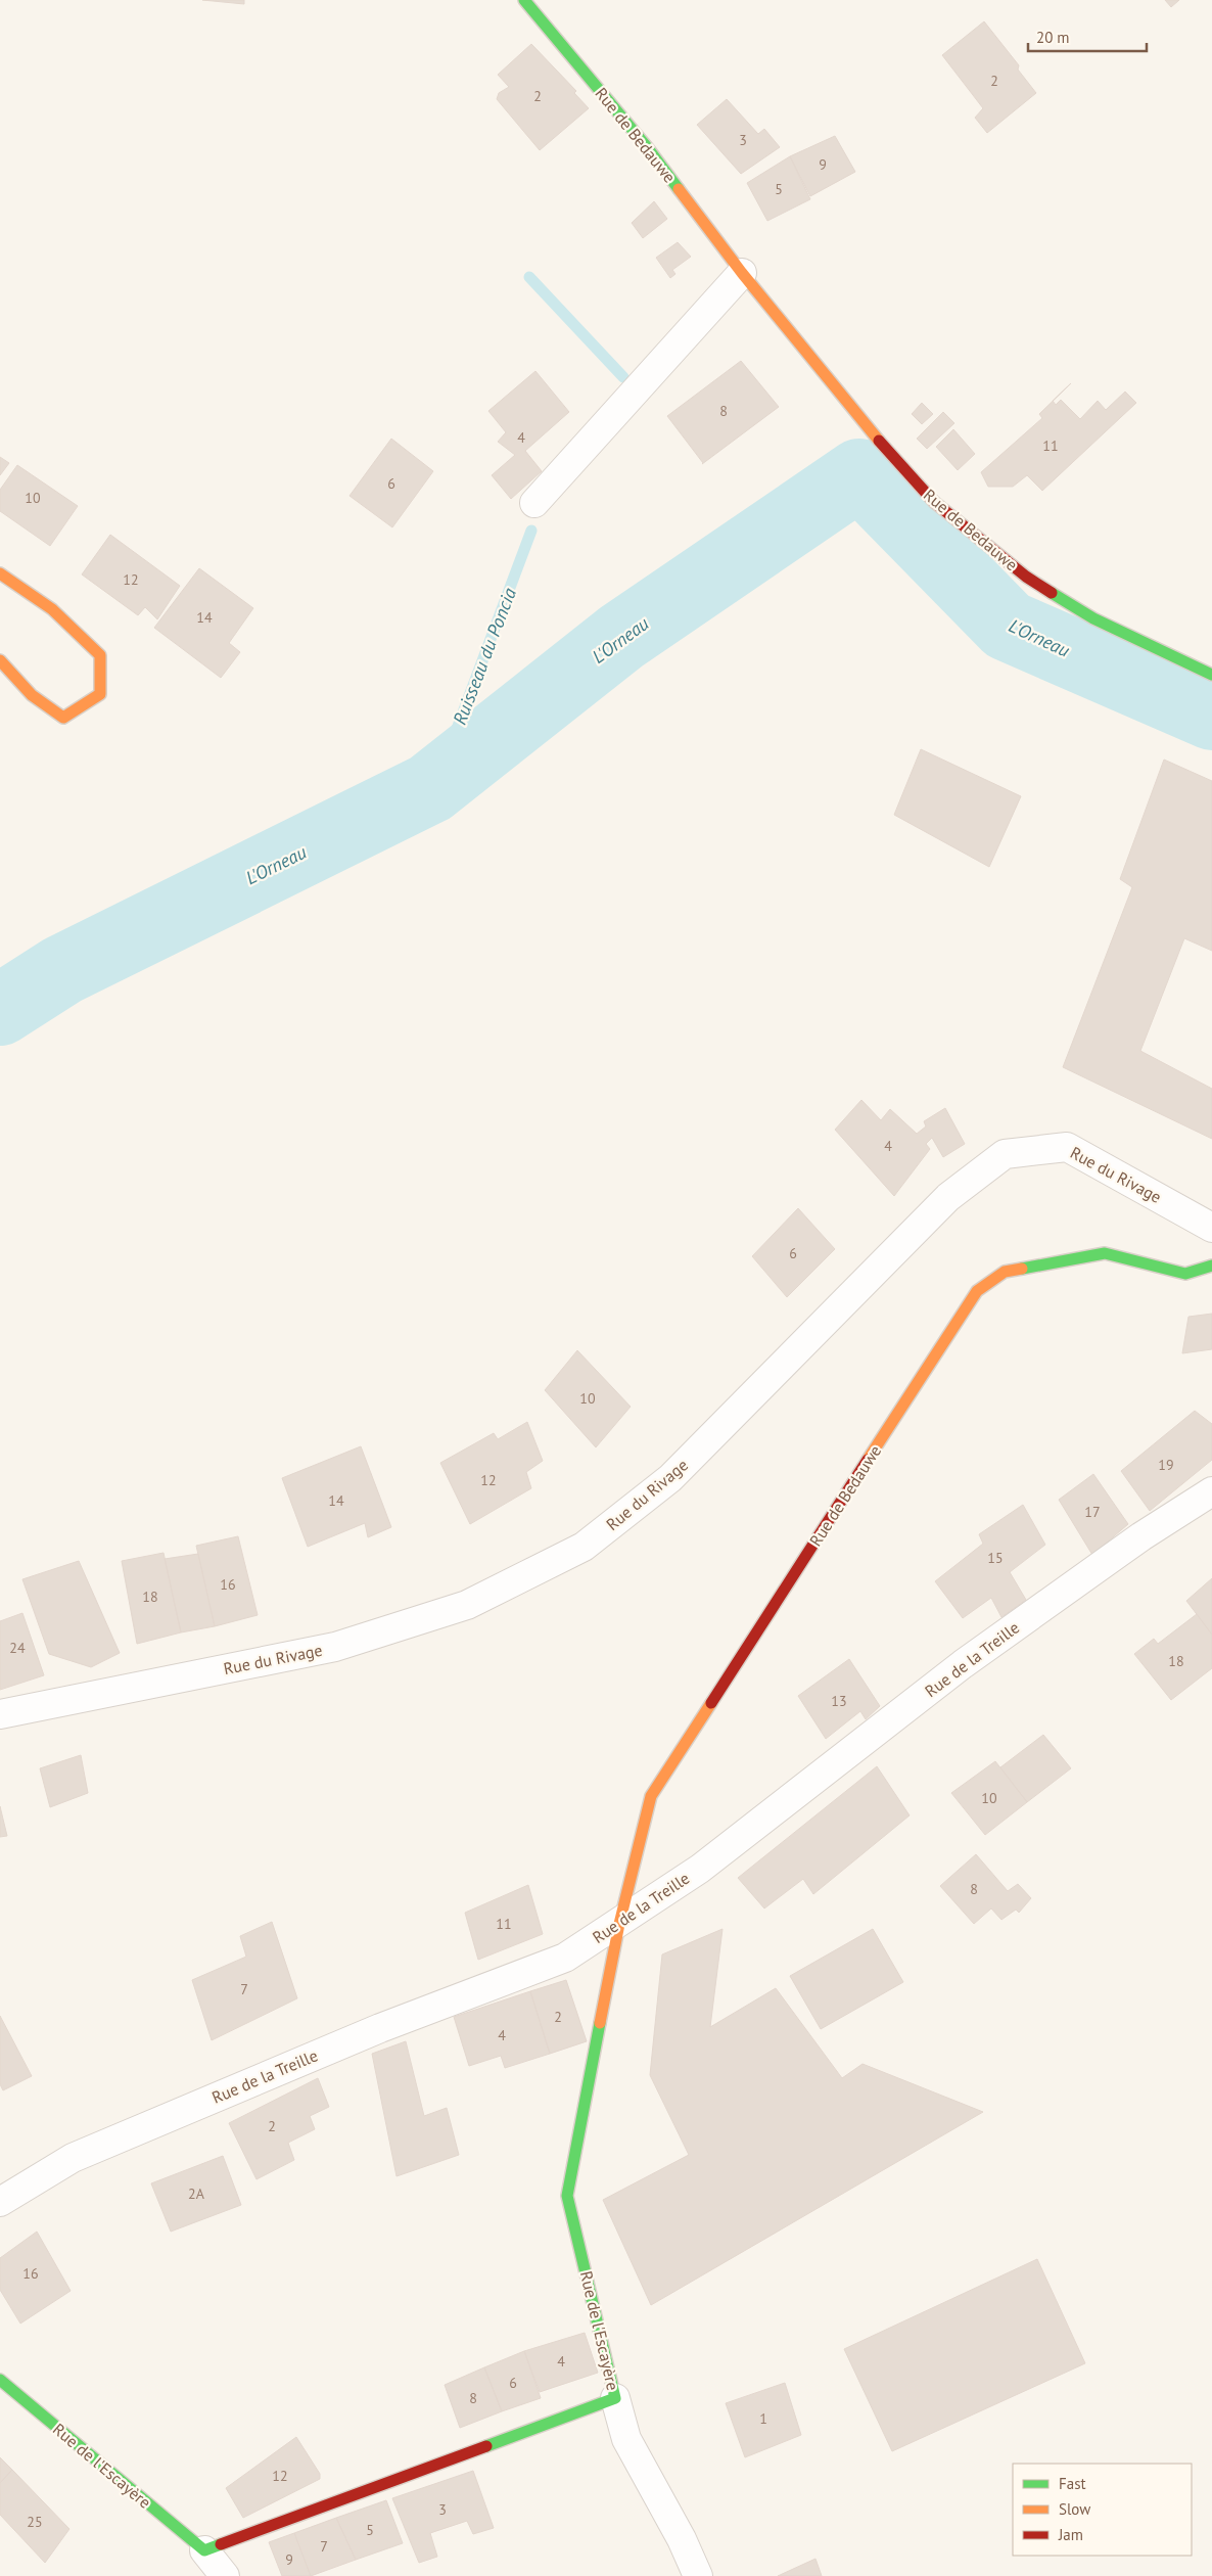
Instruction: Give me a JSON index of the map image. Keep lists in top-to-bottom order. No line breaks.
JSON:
{"streets":{"street":["Rue de Bedauwe","Rue du Rivage","Rue de la Treille","Rue de l'Escayère"]},"crossings":[["Rue de Bedauwe","Rue de la Treille"],["Rue de Bedauwe","Rue de l'Escayère"],["Rue de la Treille","Rue de l'Escayère"]],"water":["L'Orneau","Ruisseau du Poncia"],"house_numbers":["2","2","3","9","5","8","4","11","6","10","12","14","4","6","10","19","12","14","17","15","16","18","24","18","13","10","8","11","7","2","4","2","2A","16","4","6","8","1","12","3","25","5","7","9"],"legend":["Fast","Slow","Jam"],"scale_bar":"20 m"}
